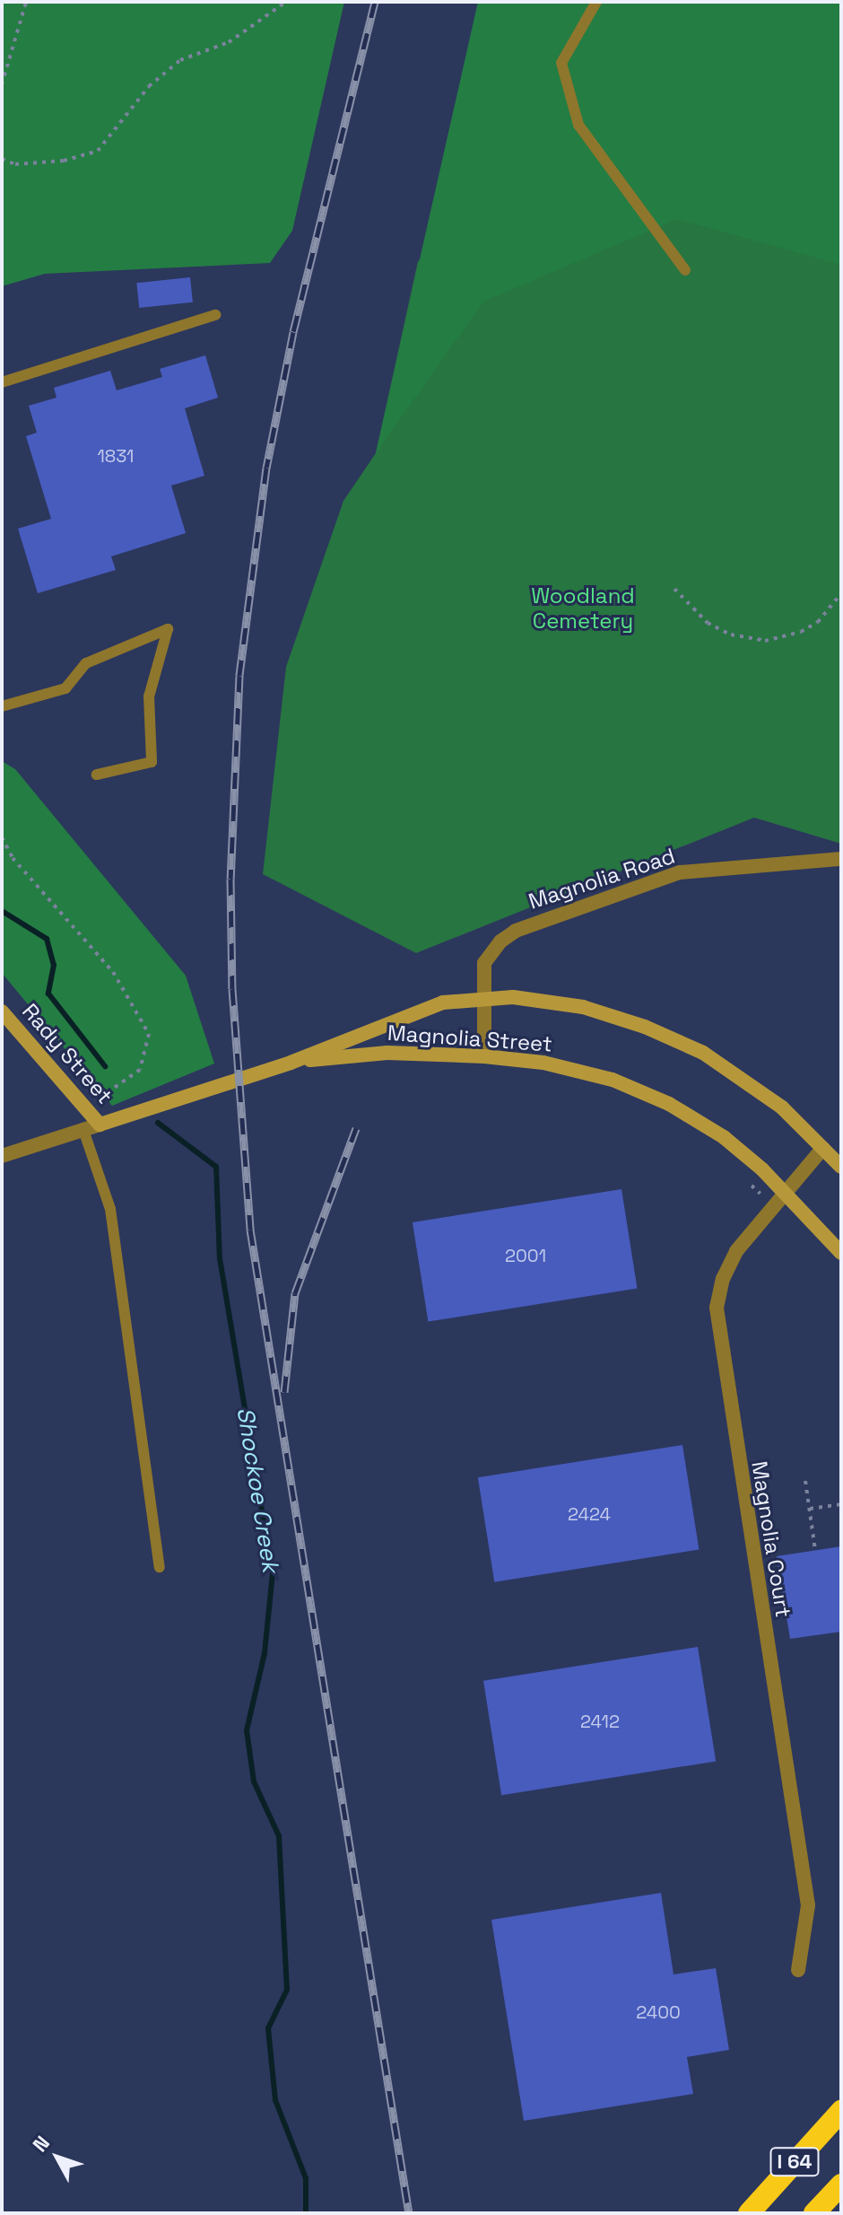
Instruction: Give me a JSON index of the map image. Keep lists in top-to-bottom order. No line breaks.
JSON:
{"streets":{"highway":["I 64"],"main road":["Magnolia Street","Rady Street"],"street":["Magnolia Road","Magnolia Court"]},"crossings":[["Magnolia Road","Magnolia Street"],["Magnolia Street","Rady Street"],["Magnolia Street","Magnolia Court"]],"water":["Shockoe Creek"],"parks":["Woodland Cemetery"],"house_numbers":["1831","2001","2424","2412","2400"],"north":"top left"}
